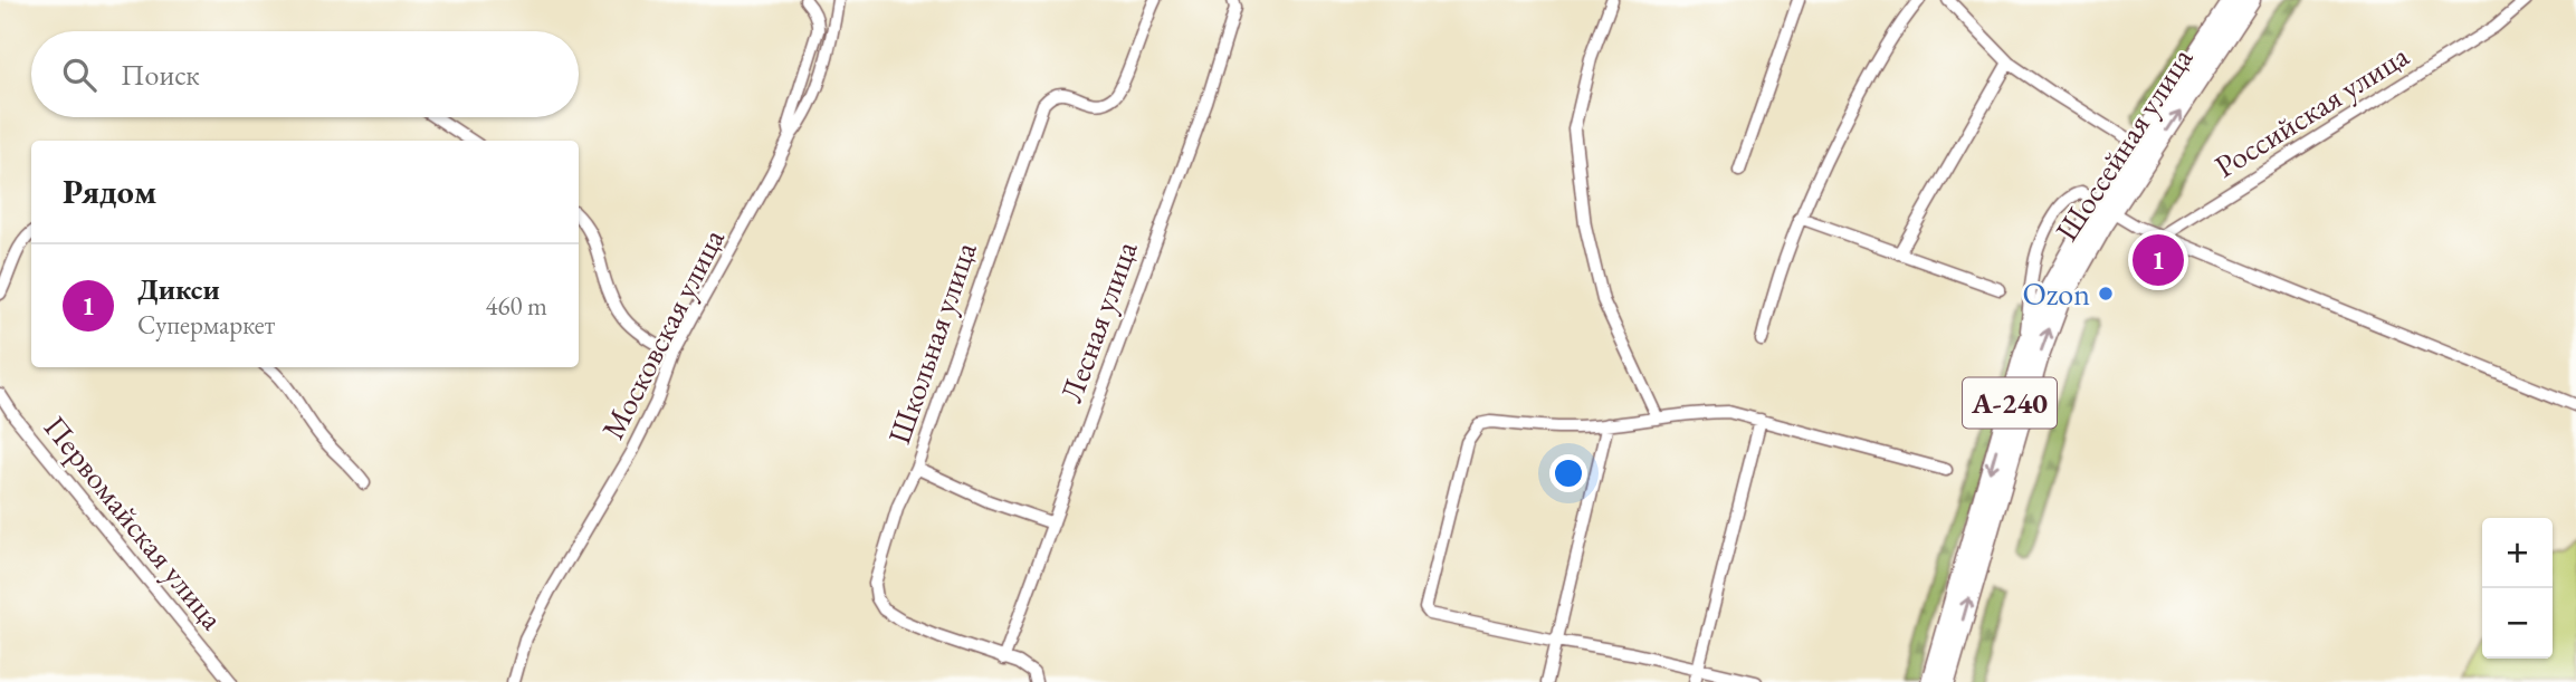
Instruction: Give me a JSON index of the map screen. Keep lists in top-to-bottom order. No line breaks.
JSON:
{"streets":{"main road":["Шоссейная улица","А-240"],"street":["Российская улица","Лесная улица","Московская улица","Школьная улица","Первомайская улица"]},"crossings":[["Лесная улица","Школьная улица"]],"places":["Ozon"],"page":{"search":"Поиск","heading":"Рядом","pins":"1","list":[{"mark":"1","name":"Дикси","note":"Супермаркет","value":"460 m"}],"map_buttons":["+","−"]}}
